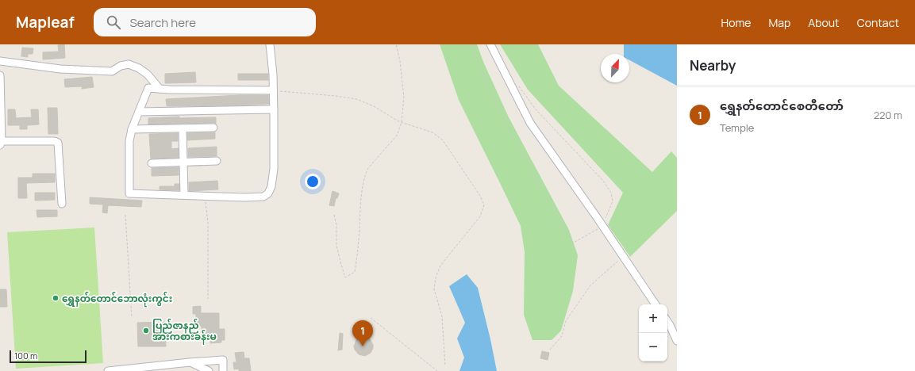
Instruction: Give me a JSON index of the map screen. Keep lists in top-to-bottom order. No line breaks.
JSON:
{"places":["ရွှေနတ်တောင်ဘောလုံးကွင်း","ပြည်ဇာနည် အားကစားခန်းမ"],"scale_bar":"100 m","north":"top right","page":{"header":"Mapleaf","search":"Search here","nav":["Home","Map","About","Contact"],"heading":"Nearby","list":[{"mark":"1","name":"ရွှေနတ်တောင်စေတီတော်","note":"Temple","value":"220 m"}],"map_buttons":["+","−"],"pins":"1","scale":"100 m"}}
